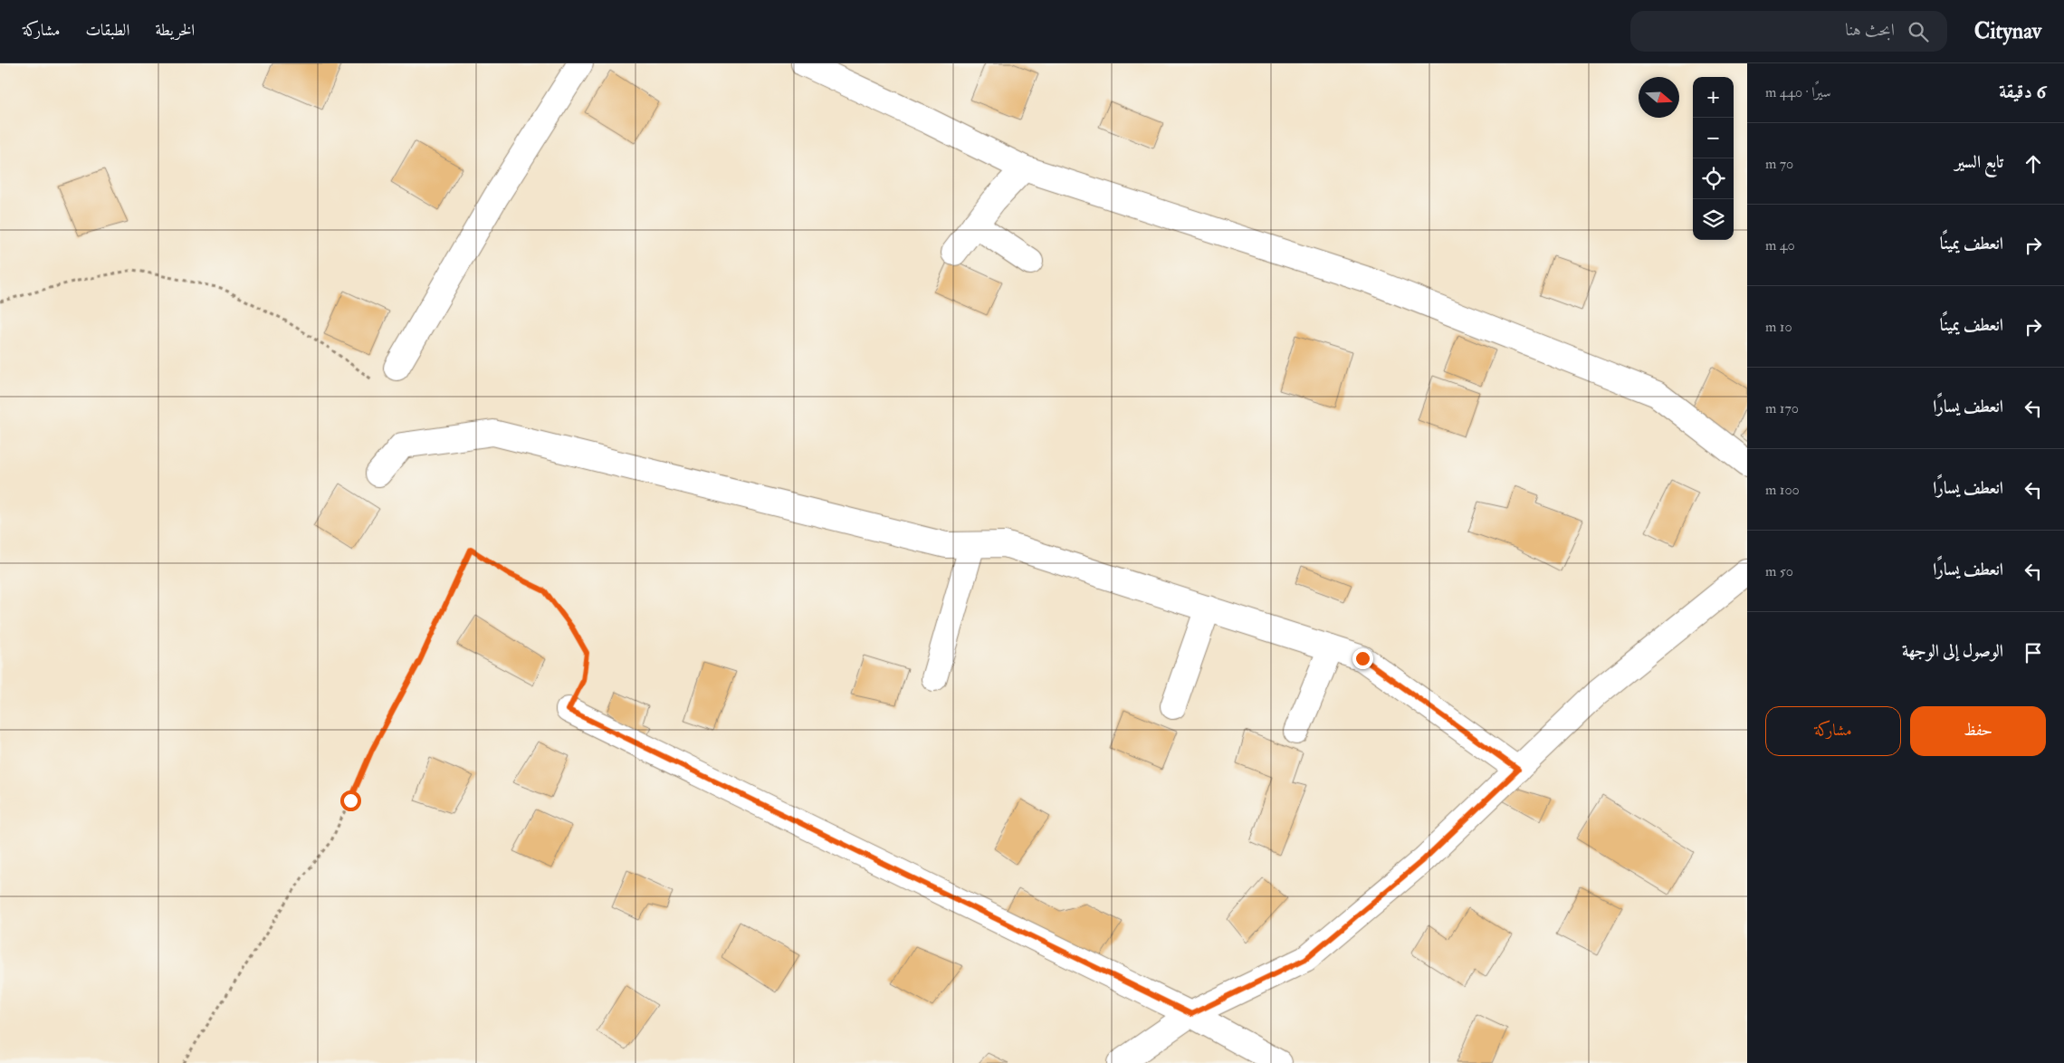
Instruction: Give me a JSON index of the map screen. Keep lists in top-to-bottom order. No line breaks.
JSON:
{"north":"right","page":{"header":"Citynav","search":"ابحث هنا","nav":["الخريطة","الطبقات","مشاركة"],"heading":["6 دقيقة","سيرًا · 440 m"],"map_buttons":["+","−"],"list":[["تابع السير","70 m"],["انعطف يمينًا","40 m"],["انعطف يمينًا","10 m"],["انعطف يسارًا","170 m"],["انعطف يسارًا","100 m"],["انعطف يسارًا","50 m"],"الوصول إلى الوجهة"],"buttons":["حفظ","مشاركة"]}}
